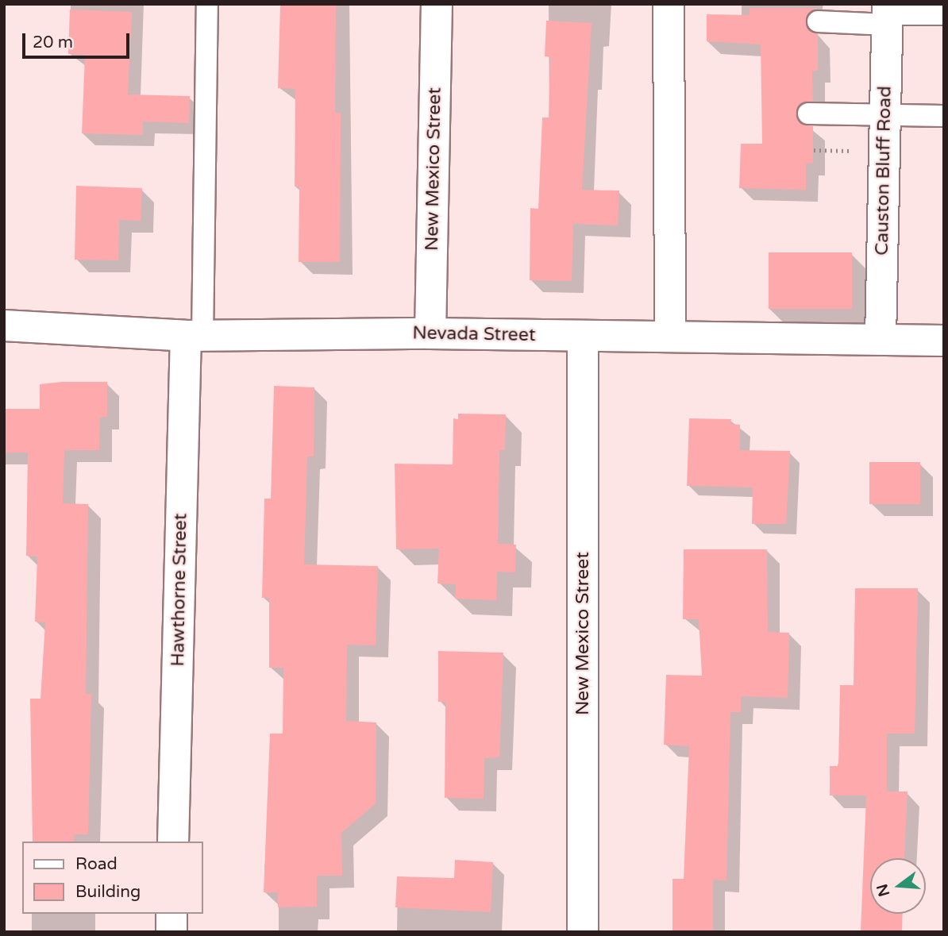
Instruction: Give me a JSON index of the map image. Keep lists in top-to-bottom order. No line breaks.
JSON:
{"streets":{"street":["New Mexico Street","Causton Bluff Road","Nevada Street","Hawthorne Street"]},"crossings":[["New Mexico Street","Nevada Street"],["Causton Bluff Road","Nevada Street"],["Nevada Street","Hawthorne Street"]],"legend":["Road","Building"],"scale_bar":"20 m","north":"left"}
